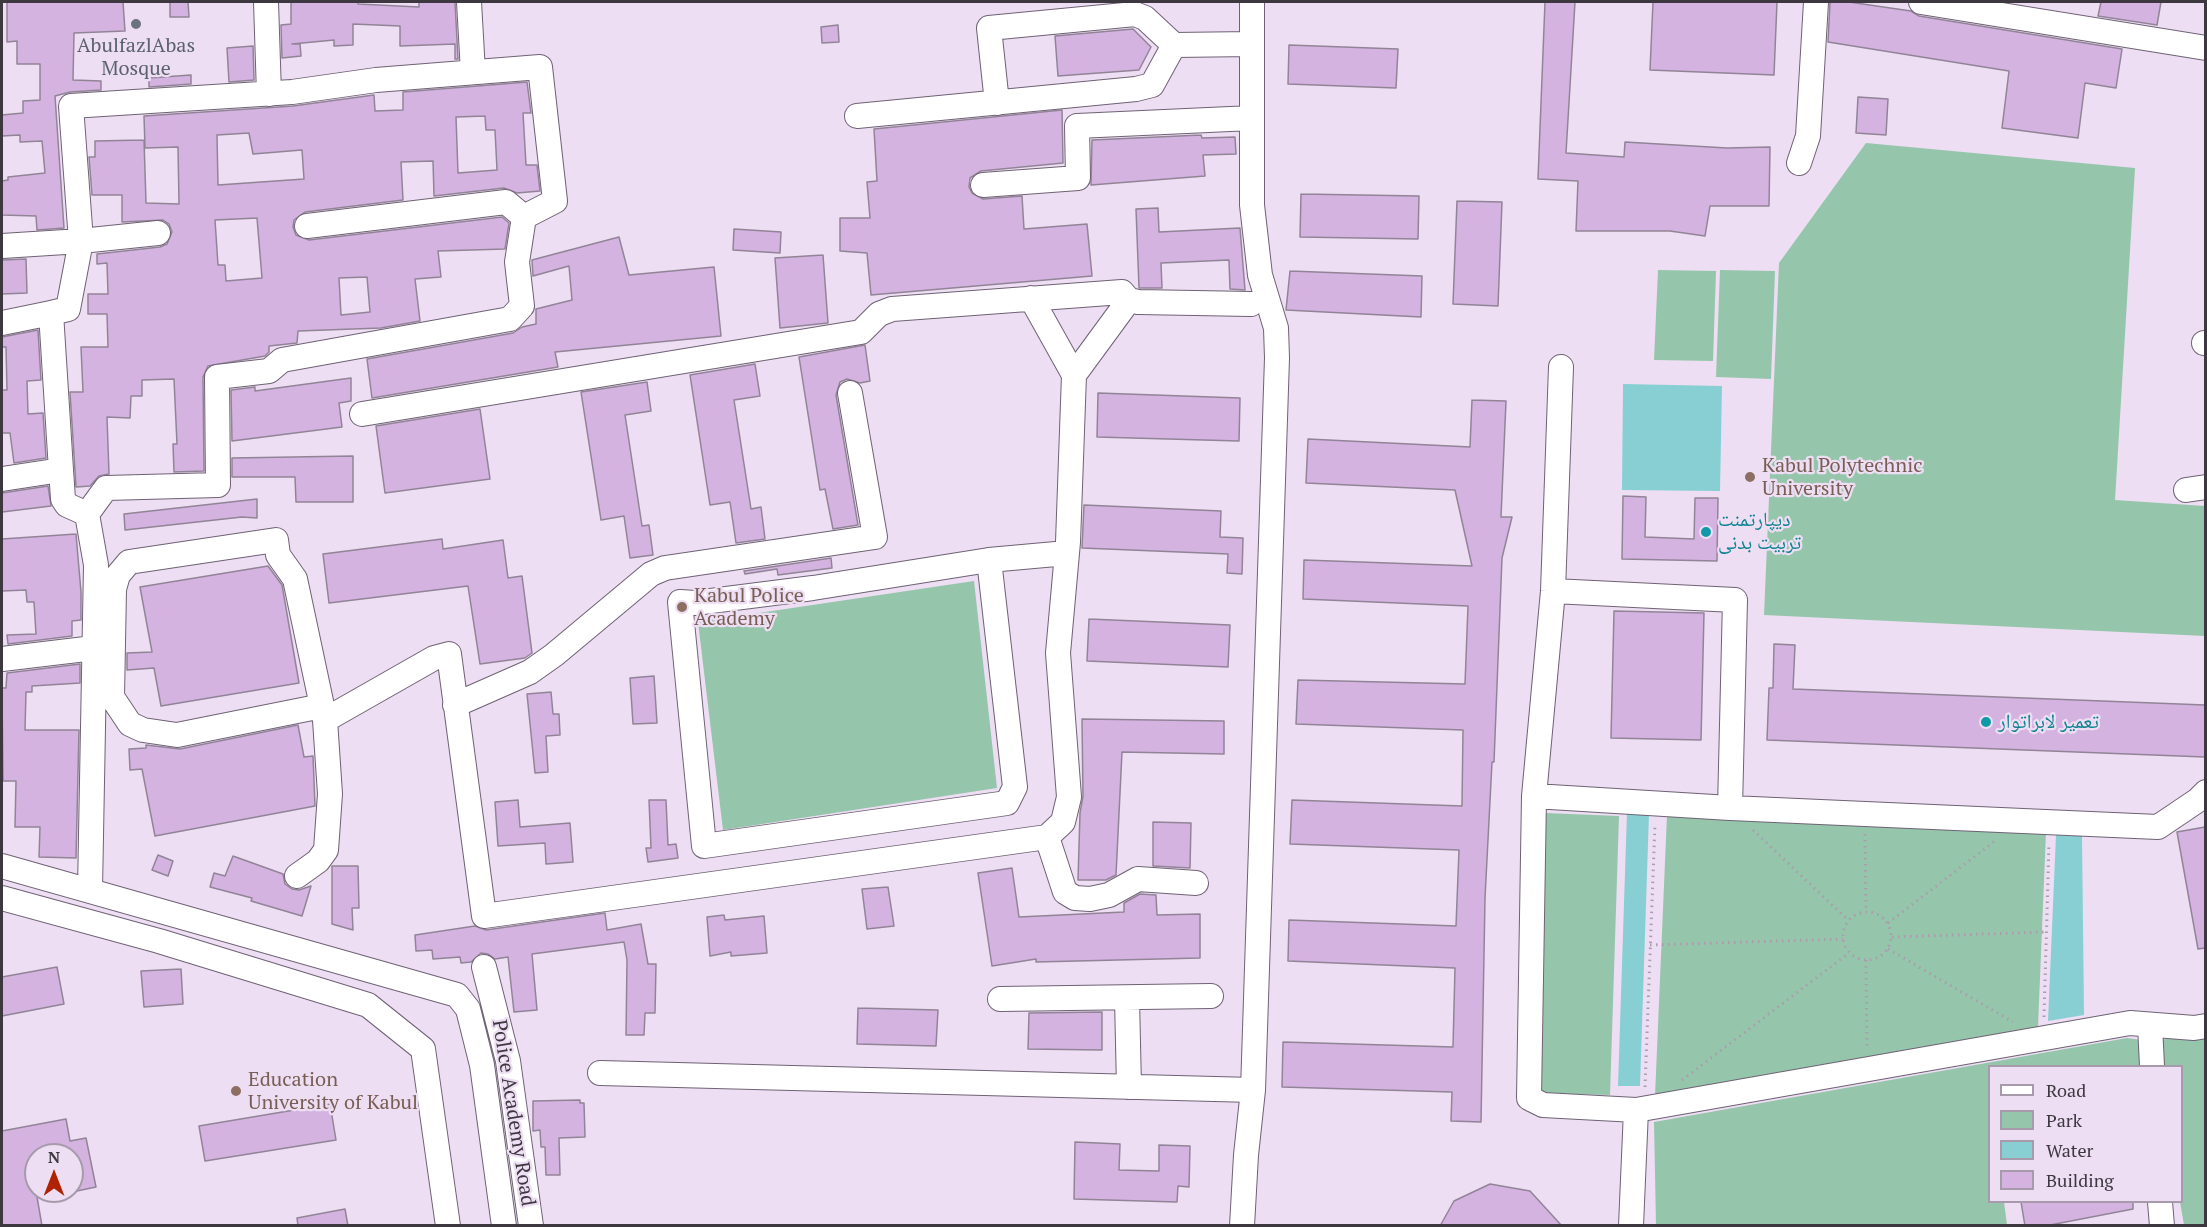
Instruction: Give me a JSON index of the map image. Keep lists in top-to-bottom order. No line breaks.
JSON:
{"streets":{"street":["Police Academy Road"]},"places":["AbulfazlAbas Mosque","Kabul Polytechnic University","دیپارتمنت تربیت بدنی","Kabul Police Academy","تعمیر لابراتوار","Education University of Kabul"],"legend":["Road","Park","Water","Building"],"north":"top"}
